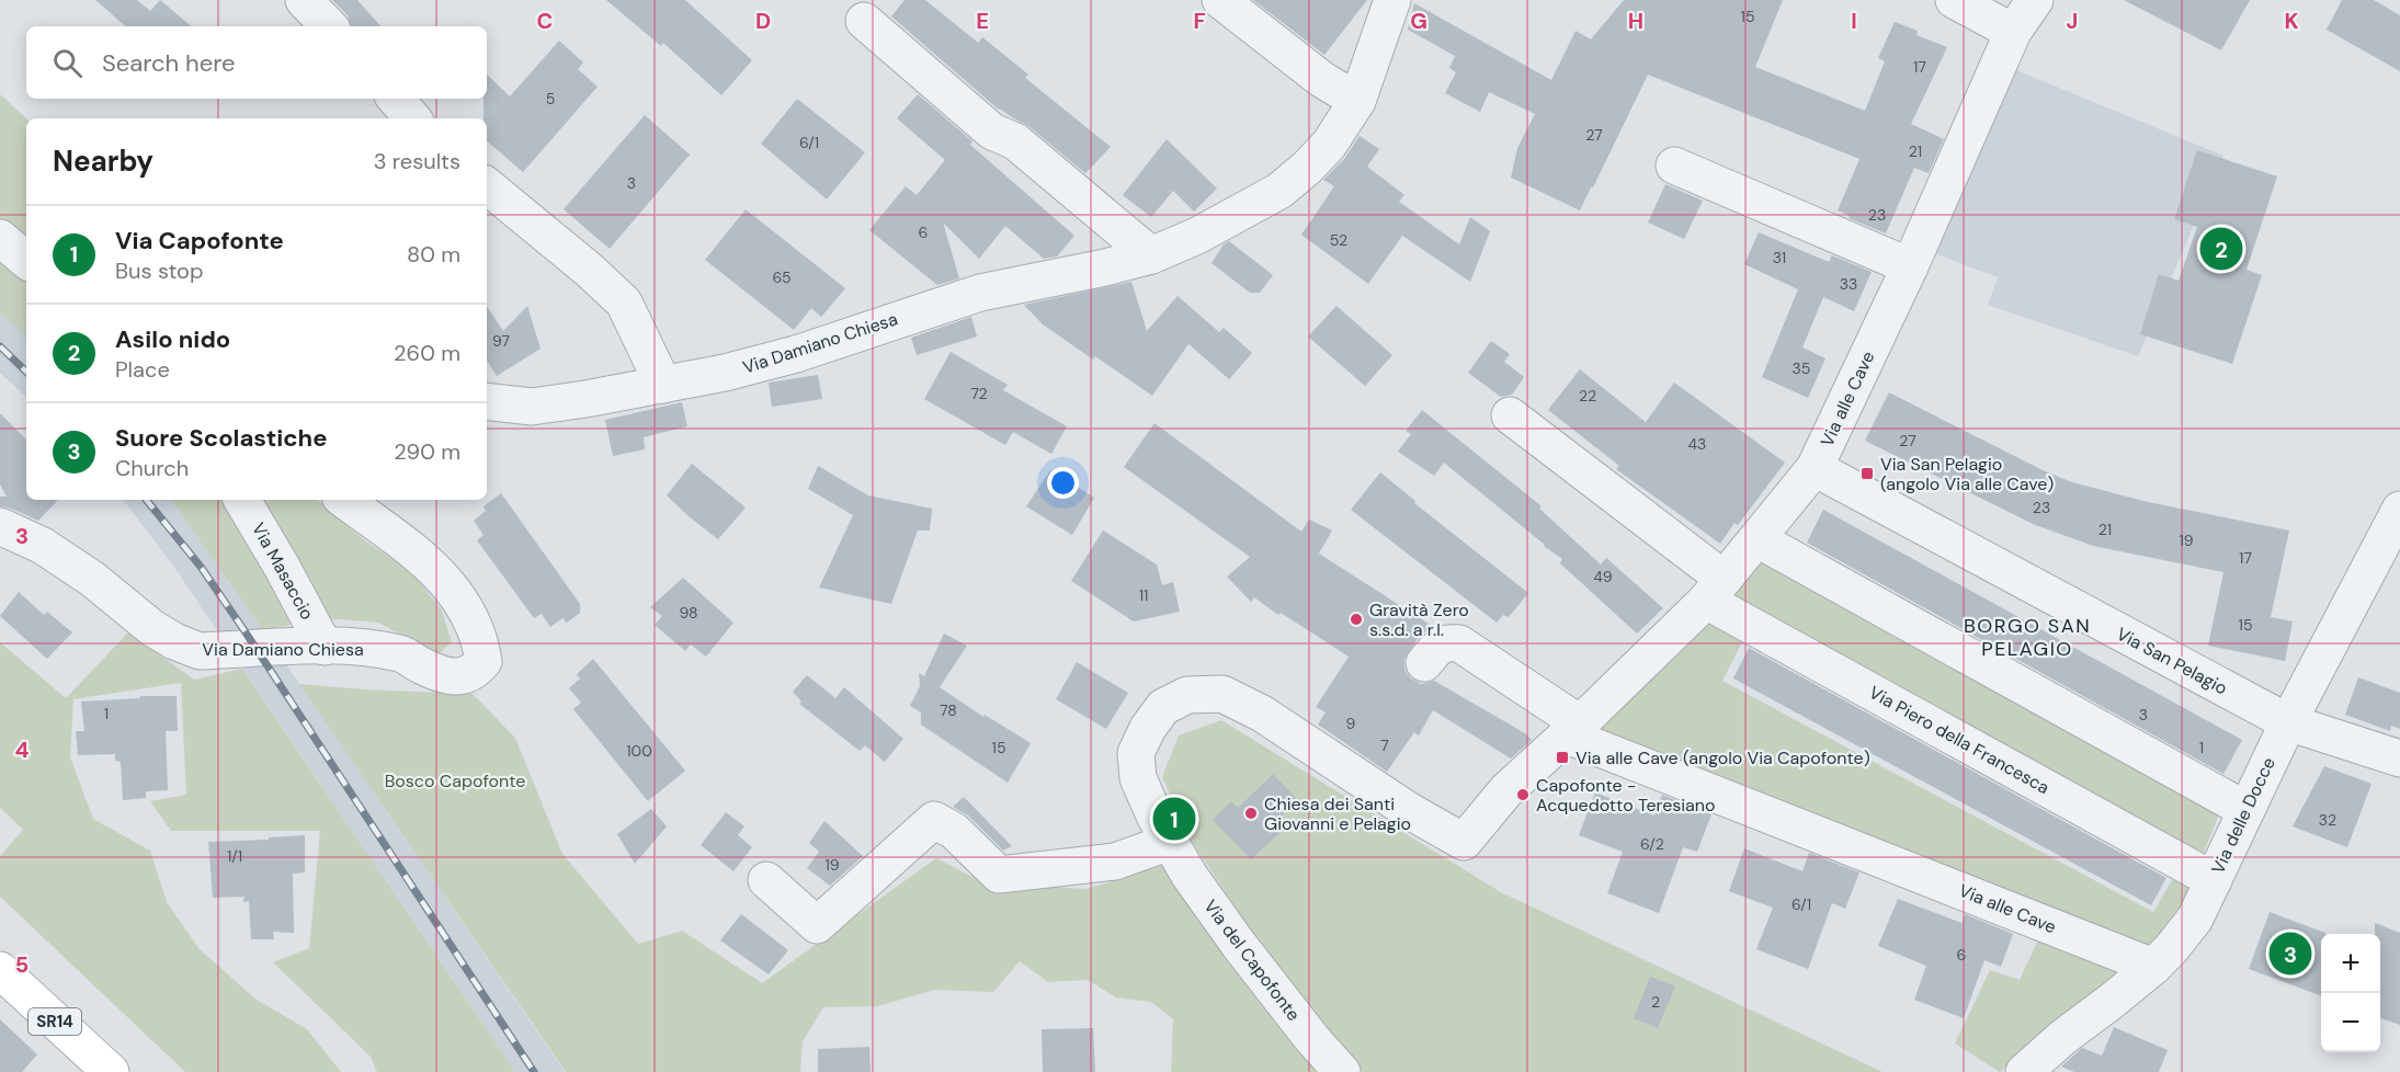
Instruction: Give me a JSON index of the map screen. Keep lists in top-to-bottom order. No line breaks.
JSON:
{"streets":{"main road":["SR14"],"street":["Via Damiano Chiesa","Via alle Cave","Via Masaccio","Via San Pelagio","Via Piero della Francesca","Via delle Docce","Via del Capofonte"]},"crossings":[["Via Damiano Chiesa","Via Masaccio"],["Via alle Cave","Via San Pelagio"],["Via alle Cave","Via Piero della Francesca"],["Via alle Cave","Via delle Docce"],["Via alle Cave","Via del Capofonte"],["Via San Pelagio","Via delle Docce"],["Via Piero della Francesca","Via delle Docce"]],"districts":["BORGO SAN PELAGIO"],"parks":["Bosco Capofonte"],"places":{"transit":["Via San Pelagio (angolo Via alle Cave)","Via alle Cave (angolo Via Capofonte)"],"other":["Gravità Zero s.s.d. a r.l.","Capofonte - Acquedotto Teresiano","Chiesa dei Santi Giovanni e Pelagio"]},"house_numbers":["15","17","5","27","6/1","21","3","23","6","52","31","65","33","97","35","72","22","27","43","23","21","19","17","49","11","98","15","78","1","3","9","7","15","1","100","32","6/2","1/1","19","6/1","6","2"],"page":{"search":"Search here","heading":["Nearby","3 results"],"list":[{"mark":"1","name":"Via Capofonte","note":"Bus stop","value":"80 m"},{"mark":"2","name":"Asilo nido","note":"Place","value":"260 m"},{"mark":"3","name":"Suore Scolastiche","note":"Church","value":"290 m"}],"pins":["2","1","3"],"map_buttons":["+","−"]},"grid":{"columns":["C","D","E","F","G","H","I","J","K"],"rows":["3","4","5"]}}
